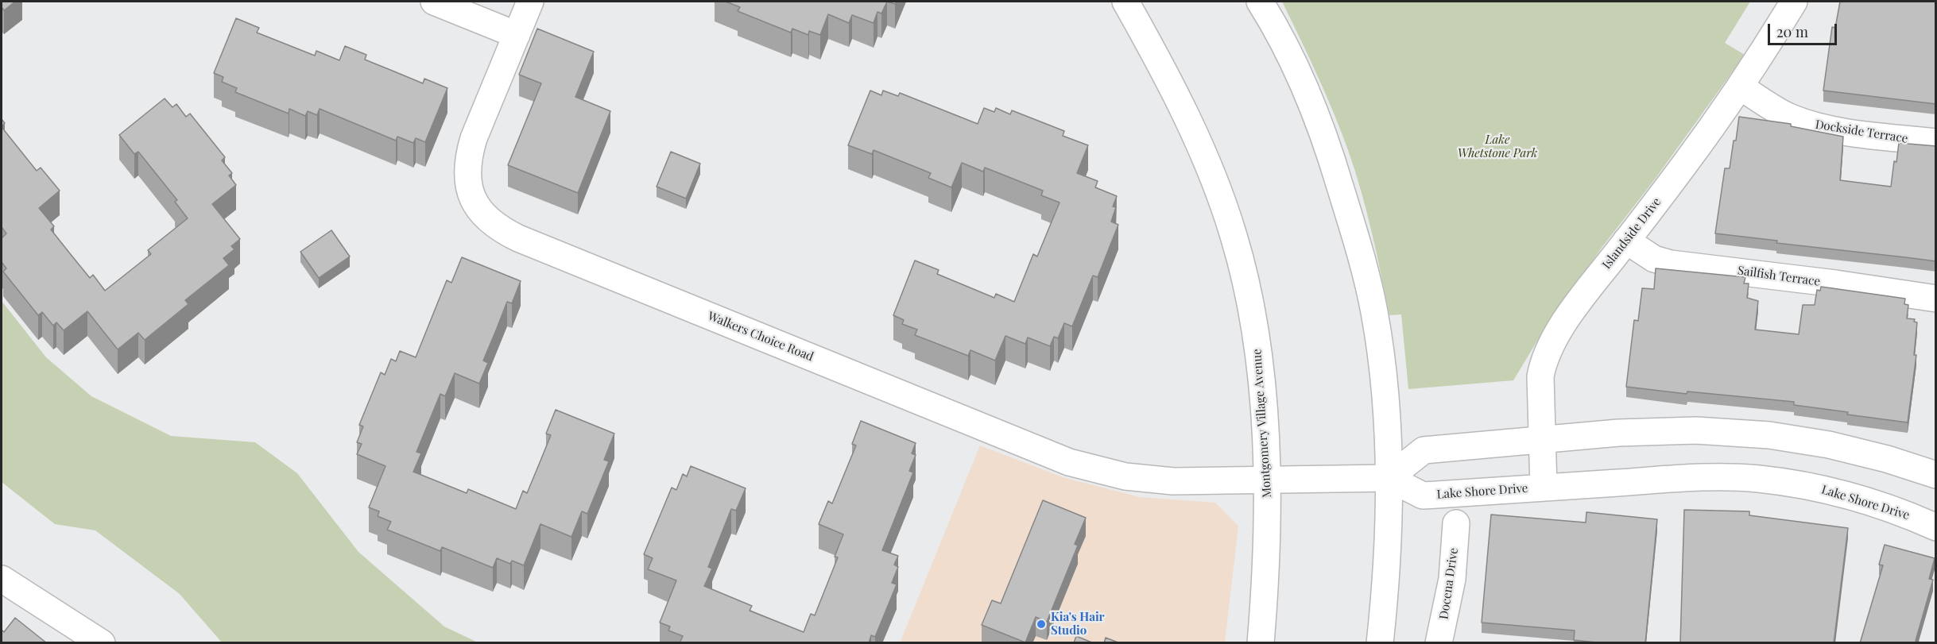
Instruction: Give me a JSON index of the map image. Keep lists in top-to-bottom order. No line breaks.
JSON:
{"streets":{"street":["Dockside Terrace","Islandside Drive","Sailfish Terrace","Walkers Choice Road","Montgomery Village Avenue","Lake Shore Drive","Docena Drive"]},"crossings":[["Dockside Terrace","Islandside Drive"],["Islandside Drive","Sailfish Terrace"],["Islandside Drive","Lake Shore Drive"],["Walkers Choice Road","Montgomery Village Avenue"],["Walkers Choice Road","Lake Shore Drive"]],"parks":["Lake Whetstone Park"],"places":["Kia's Hair Studio"],"scale_bar":"20 m"}
